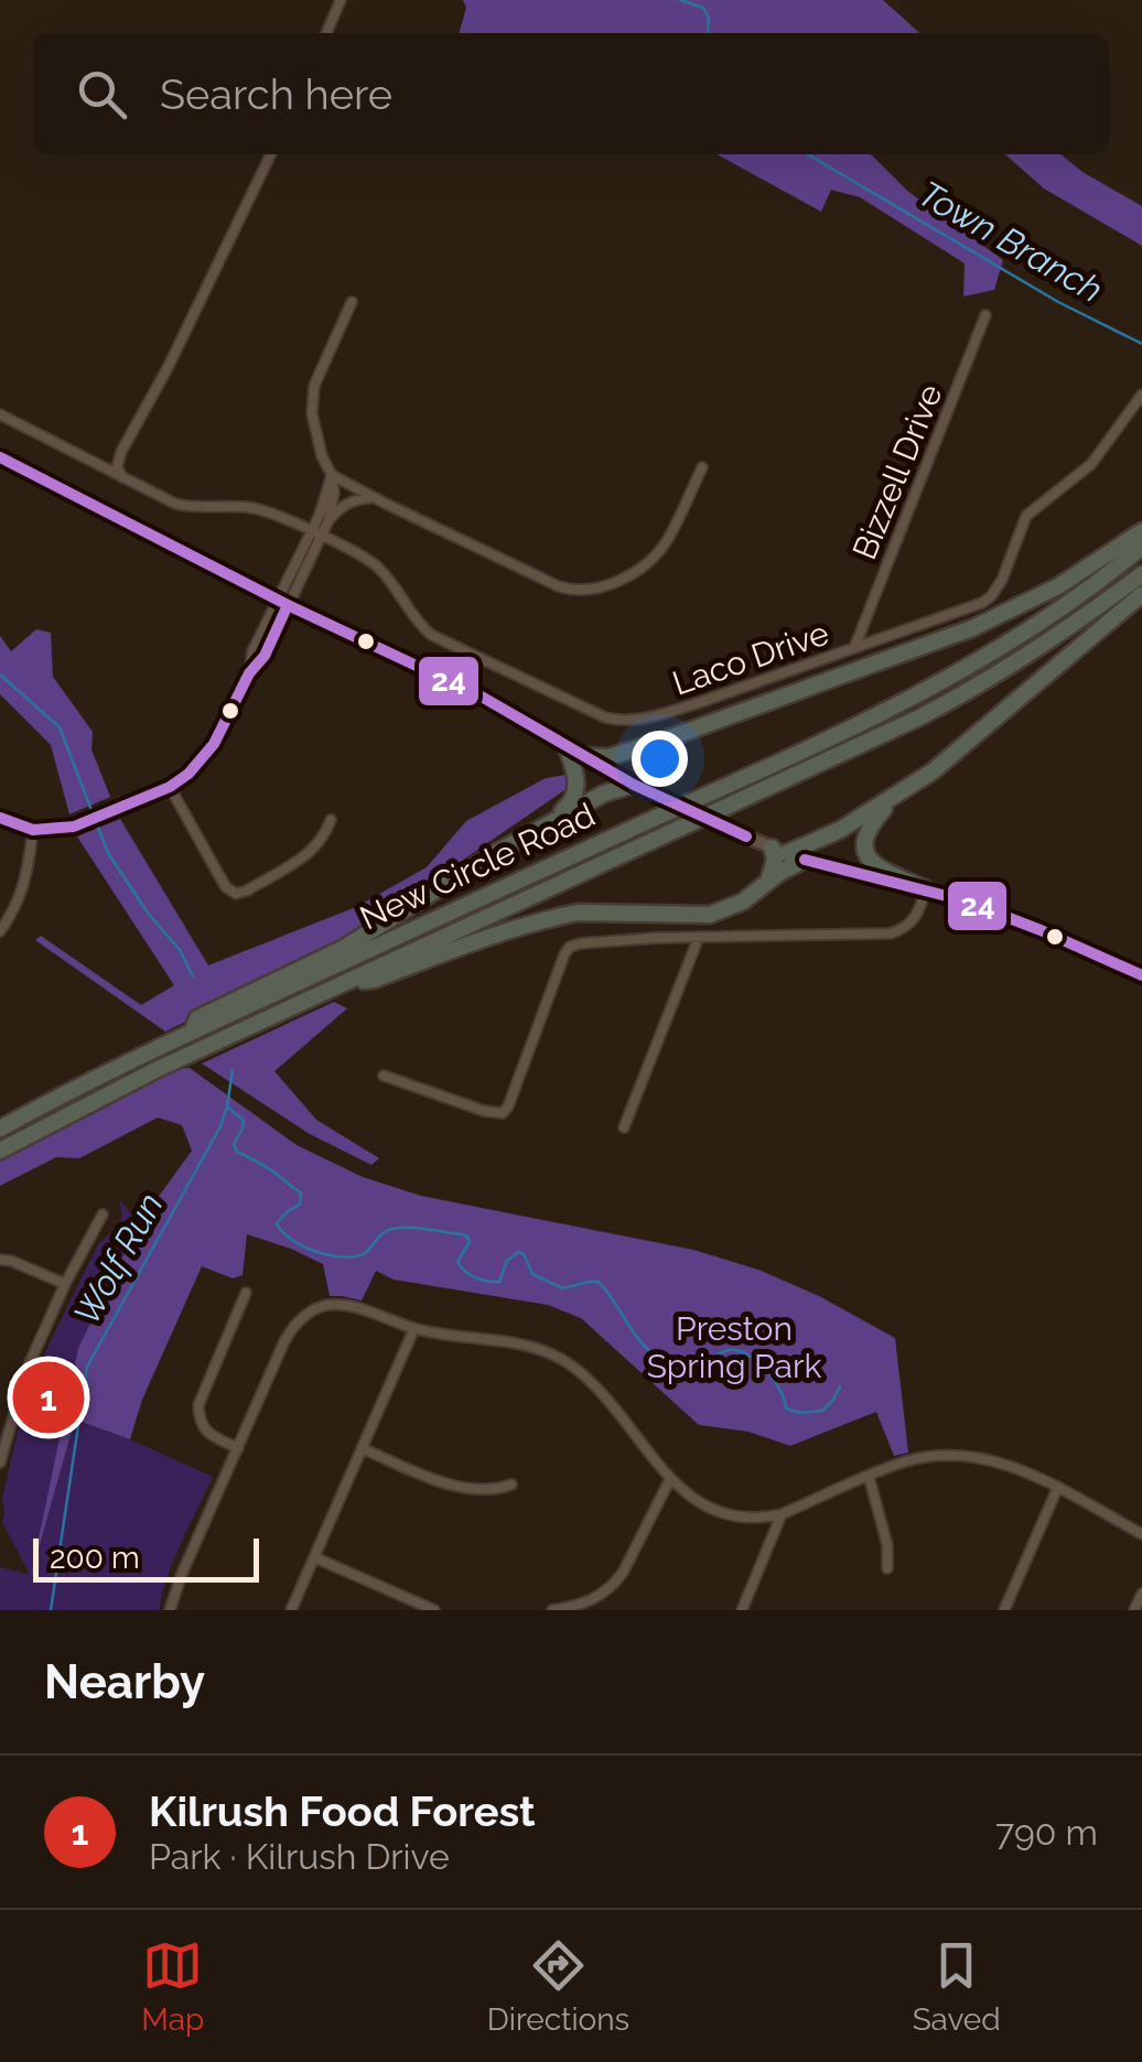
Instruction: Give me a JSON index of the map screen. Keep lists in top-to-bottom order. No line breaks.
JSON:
{"streets":{"highway":["New Circle Road"],"street":["Bizzell Drive","Laco Drive"]},"crossings":[["Bizzell Drive","Laco Drive"]],"water":["Town Branch","Wolf Run"],"parks":["Preston Spring Park"],"lines":["transit line 24"],"scale_bar":"200 m","page":{"search":"Search here","pins":"1","scale":"200 m","heading":"Nearby","list":[{"mark":"1","name":"Kilrush Food Forest","note":"Park · Kilrush Drive","value":"790 m"}],"nav":["Map","Directions","Saved"]}}
